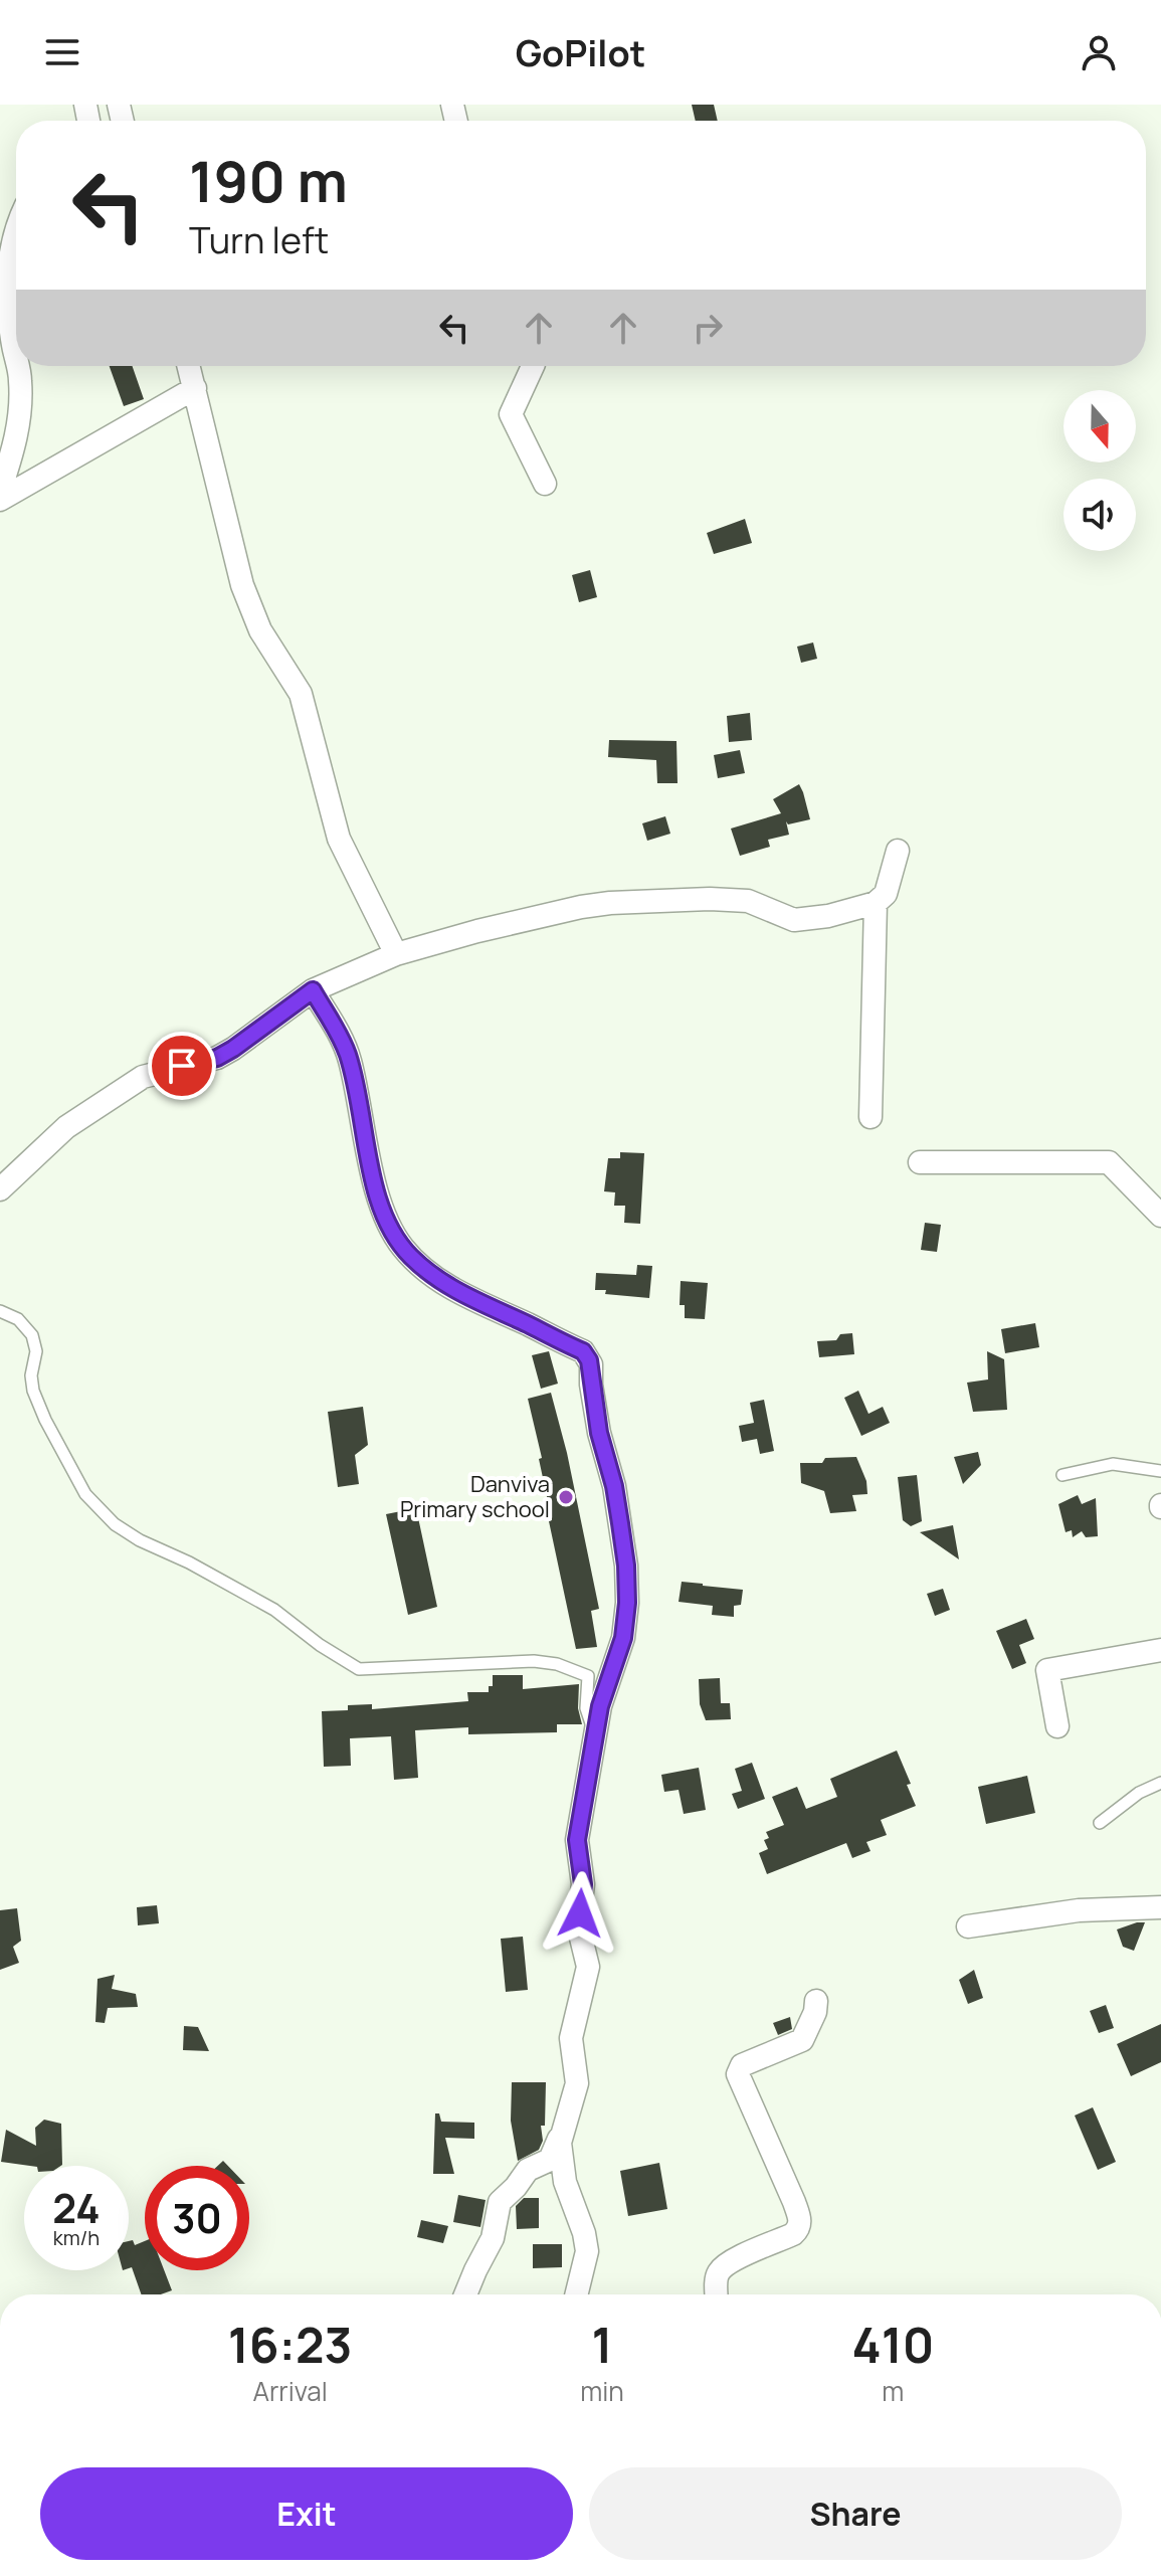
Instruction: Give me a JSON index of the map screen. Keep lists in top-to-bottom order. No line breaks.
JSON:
{"places":["Danviva Primary school"],"north":"bottom","page":{"header":"GoPilot","turn":["190 m","Turn left"],"speed":"24 km/h","limit":"30","eta":["16:23","Arrival","1","min","410","m"],"buttons":["Exit","Share"]}}
